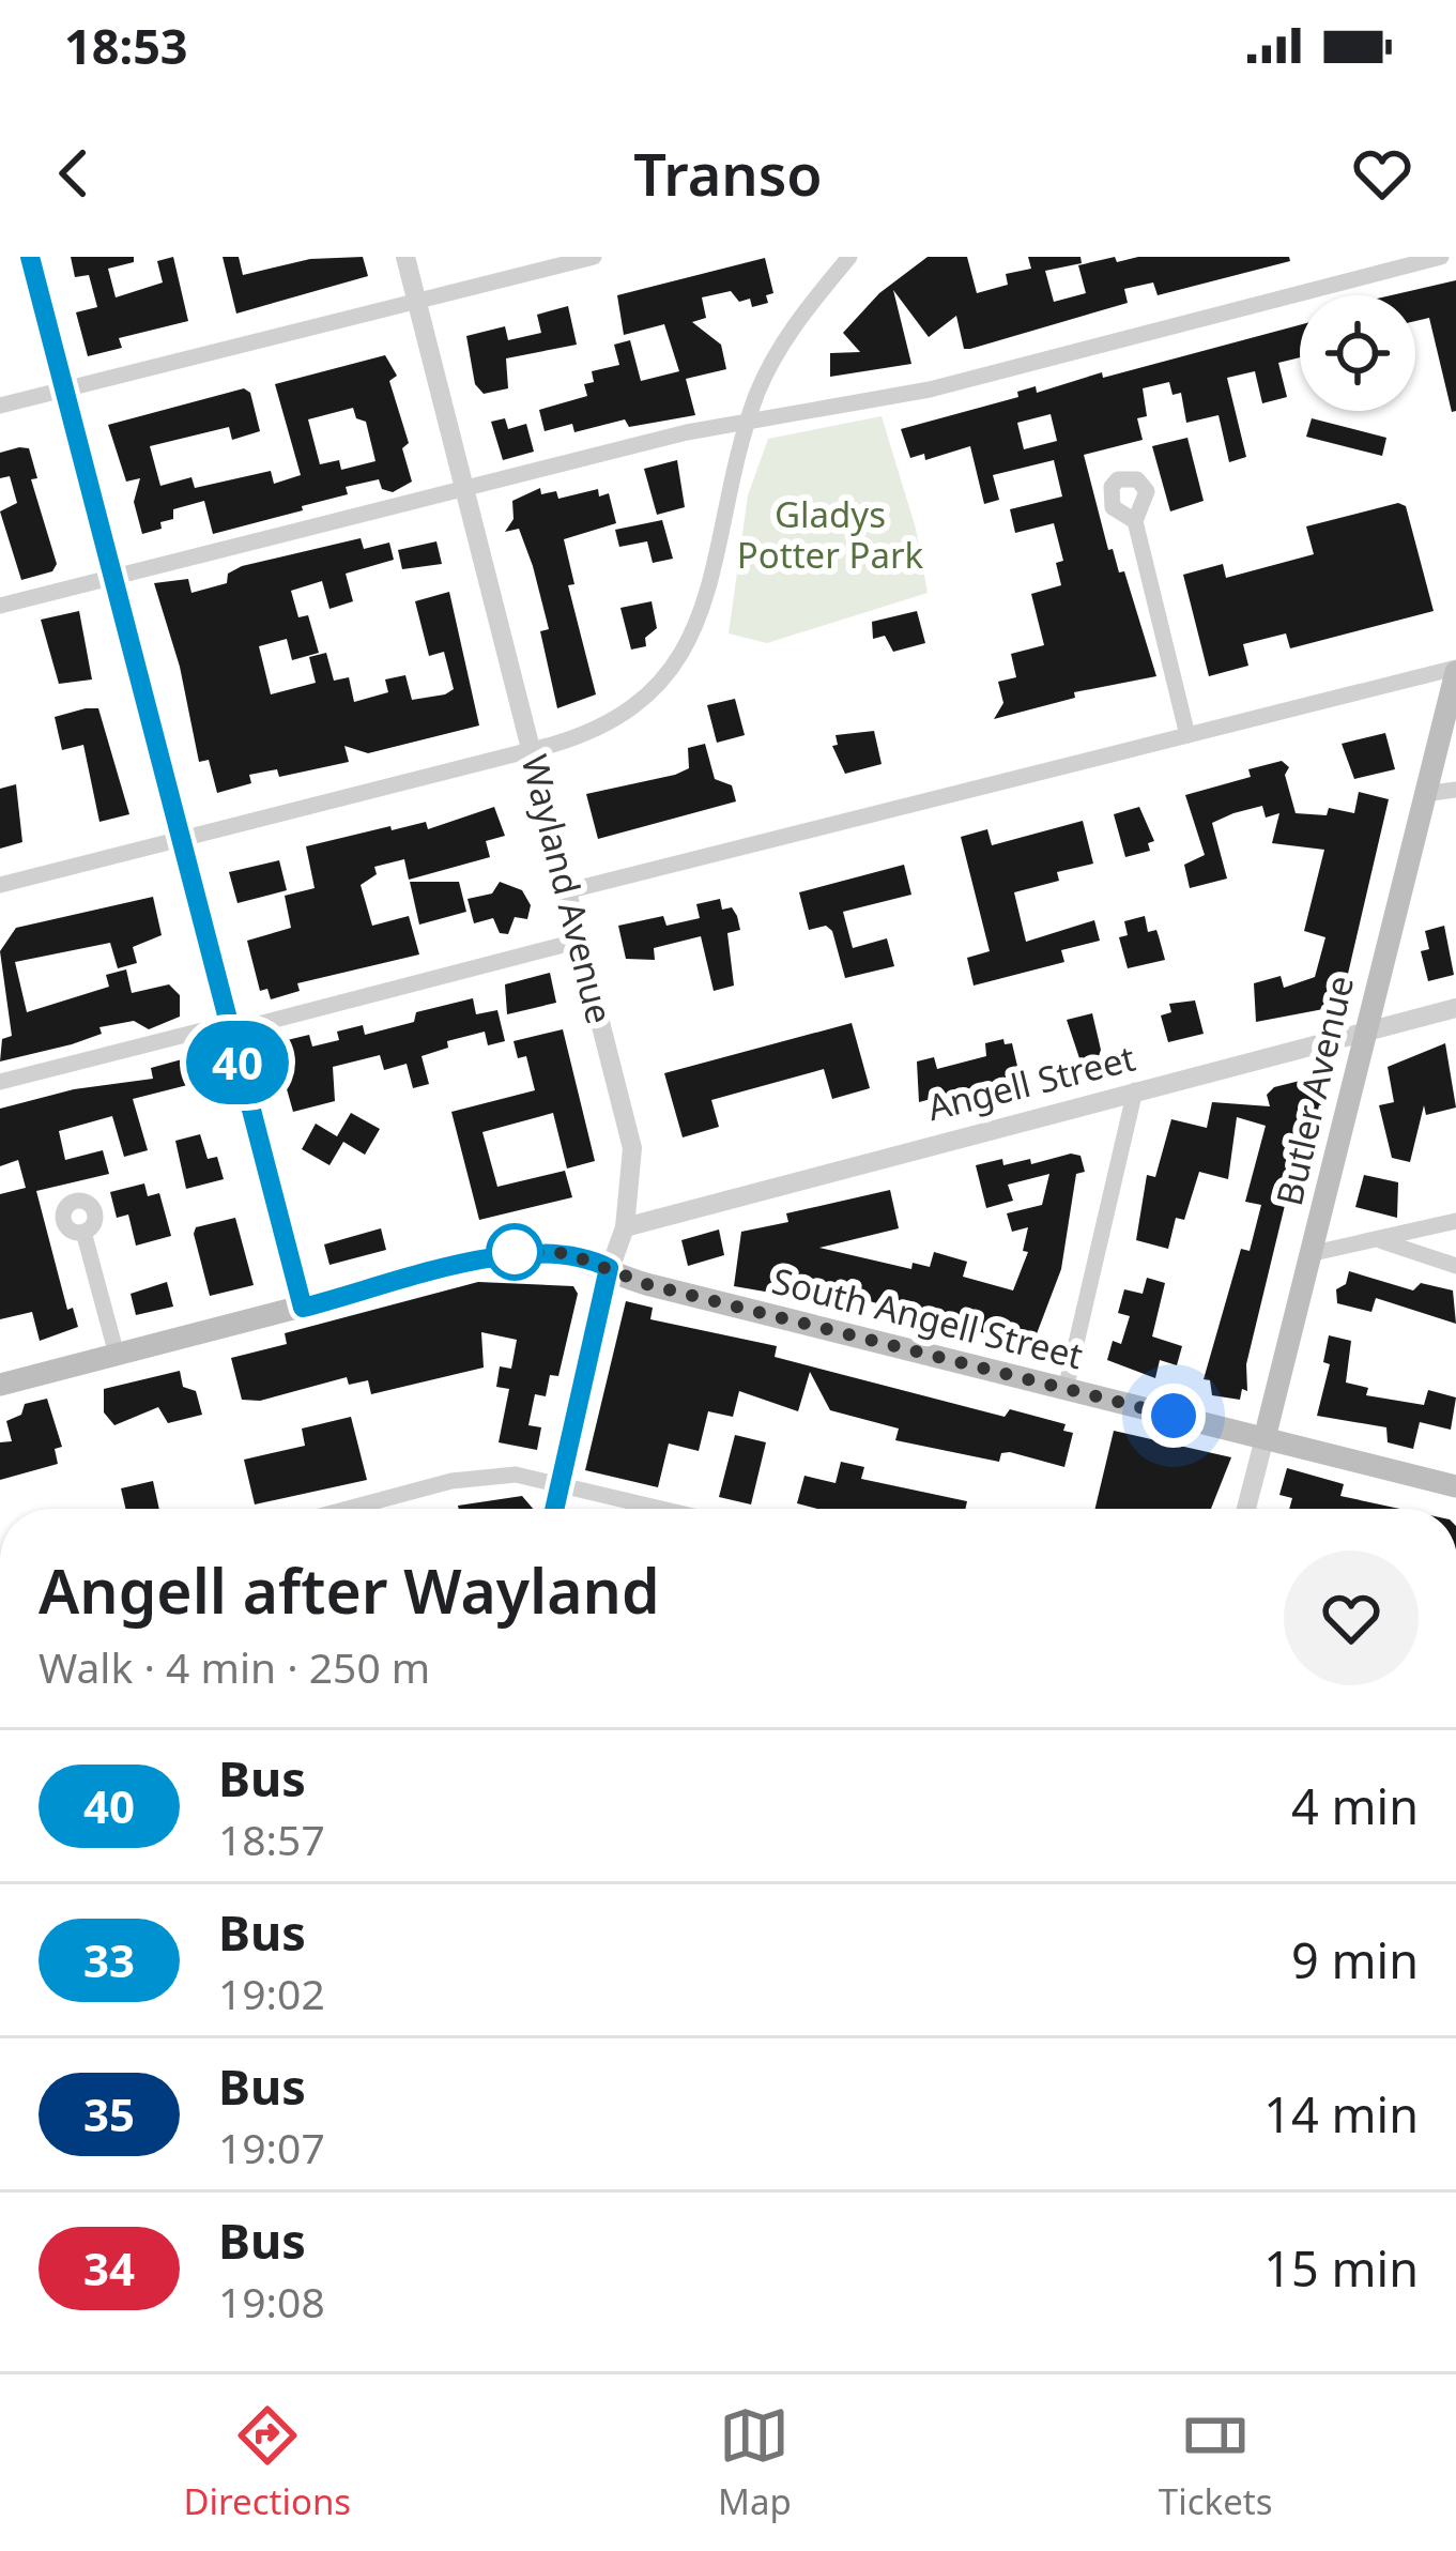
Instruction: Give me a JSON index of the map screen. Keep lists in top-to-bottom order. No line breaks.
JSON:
{"streets":{"main road":["Butler Avenue","South Angell Street"],"street":["Wayland Avenue","Angell Street"]},"crossings":[["Wayland Avenue","Angell Street"],["Wayland Avenue","South Angell Street"],["Angell Street","Butler Avenue"],["Butler Avenue","South Angell Street"]],"parks":["Gladys Potter Park"],"lines":["bus line 40"],"page":{"status":"18:53","header":"Transo","on_map":"40","heading":["Angell after Wayland","Walk · 4 min · 250 m"],"list":[{"mark":"40","name":"Bus","note":"18:57","value":"4 min"},{"mark":"33","name":"Bus","note":"19:02","value":"9 min"},{"mark":"35","name":"Bus","note":"19:07","value":"14 min"},{"mark":"34","name":"Bus","note":"19:08","value":"15 min"}],"tabs":["Directions","Map","Tickets"]}}
